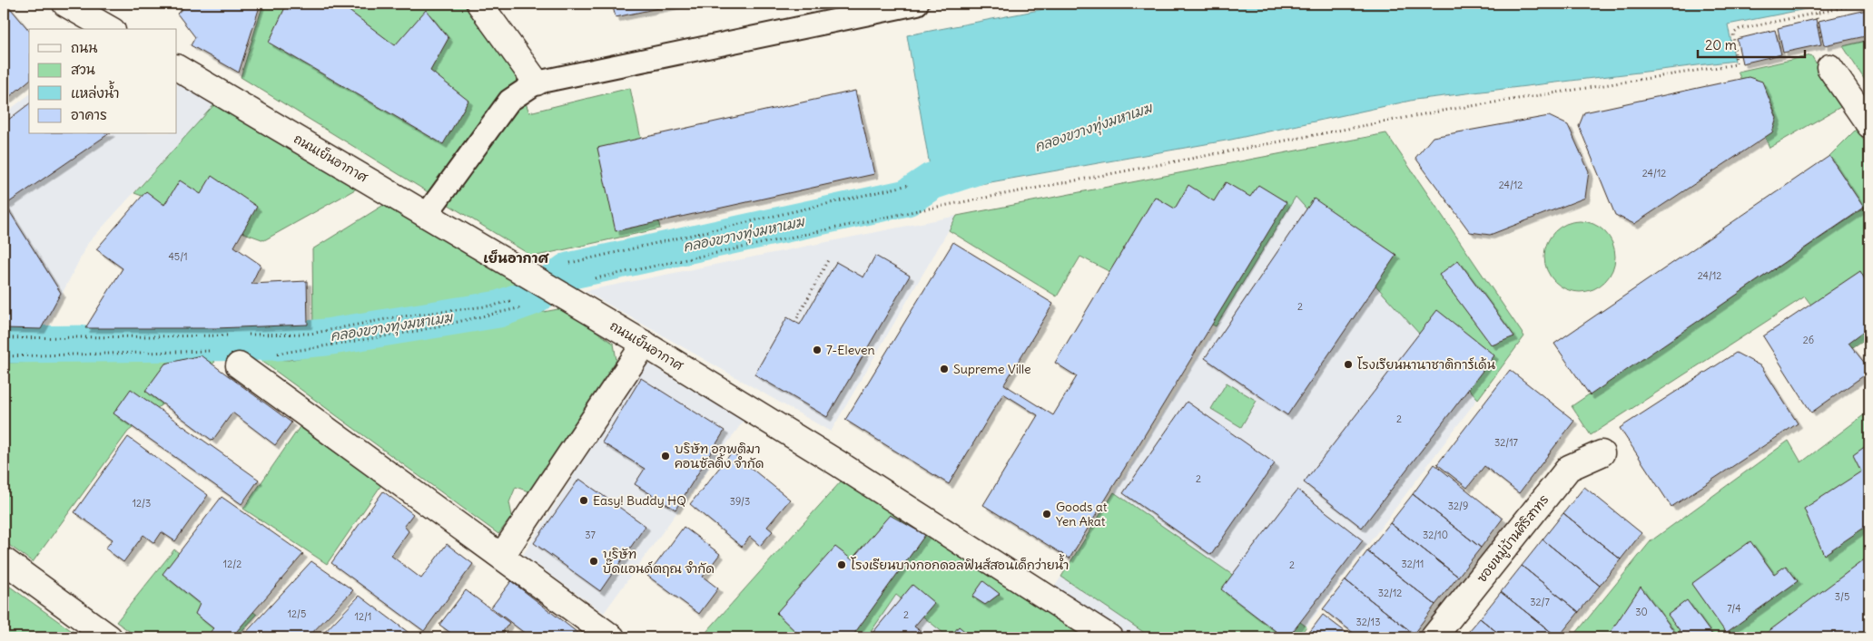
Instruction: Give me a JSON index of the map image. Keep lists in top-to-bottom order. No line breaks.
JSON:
{"streets":{"street":["ถนนเย็นอากาศ","ซอยหมู่บ้านศิริสาทร"]},"districts":["เย็นอากาศ"],"water":["คลองขวางทุ่งมหาเมฆ"],"places":["7-Eleven","โรงเรียนนานาชาติการ์เด้น","Supreme Ville","บริษัท ออพติมา คอนซัลติ้ง จำกัด","Easy! Buddy HQ","Goods at Yen Akat","บริษัท บั๊ดแอนด์ตฤณ จำกัด","โรงเรียนบางกอกดอลฟินส์สอนเด็กว่ายน้ำ"],"house_numbers":["24/12","24/12","45/1","24/12","2","26","2","32/17","2","39/3","12/3","32/9","37","32/10","12/2","32/11","2","32/12","3/5","32/7","7/4","30","12/5","2","12/1","32/13"],"legend":["ถนน","สวน","แหล่งน้ำ","อาคาร"],"scale_bar":"20 m"}
